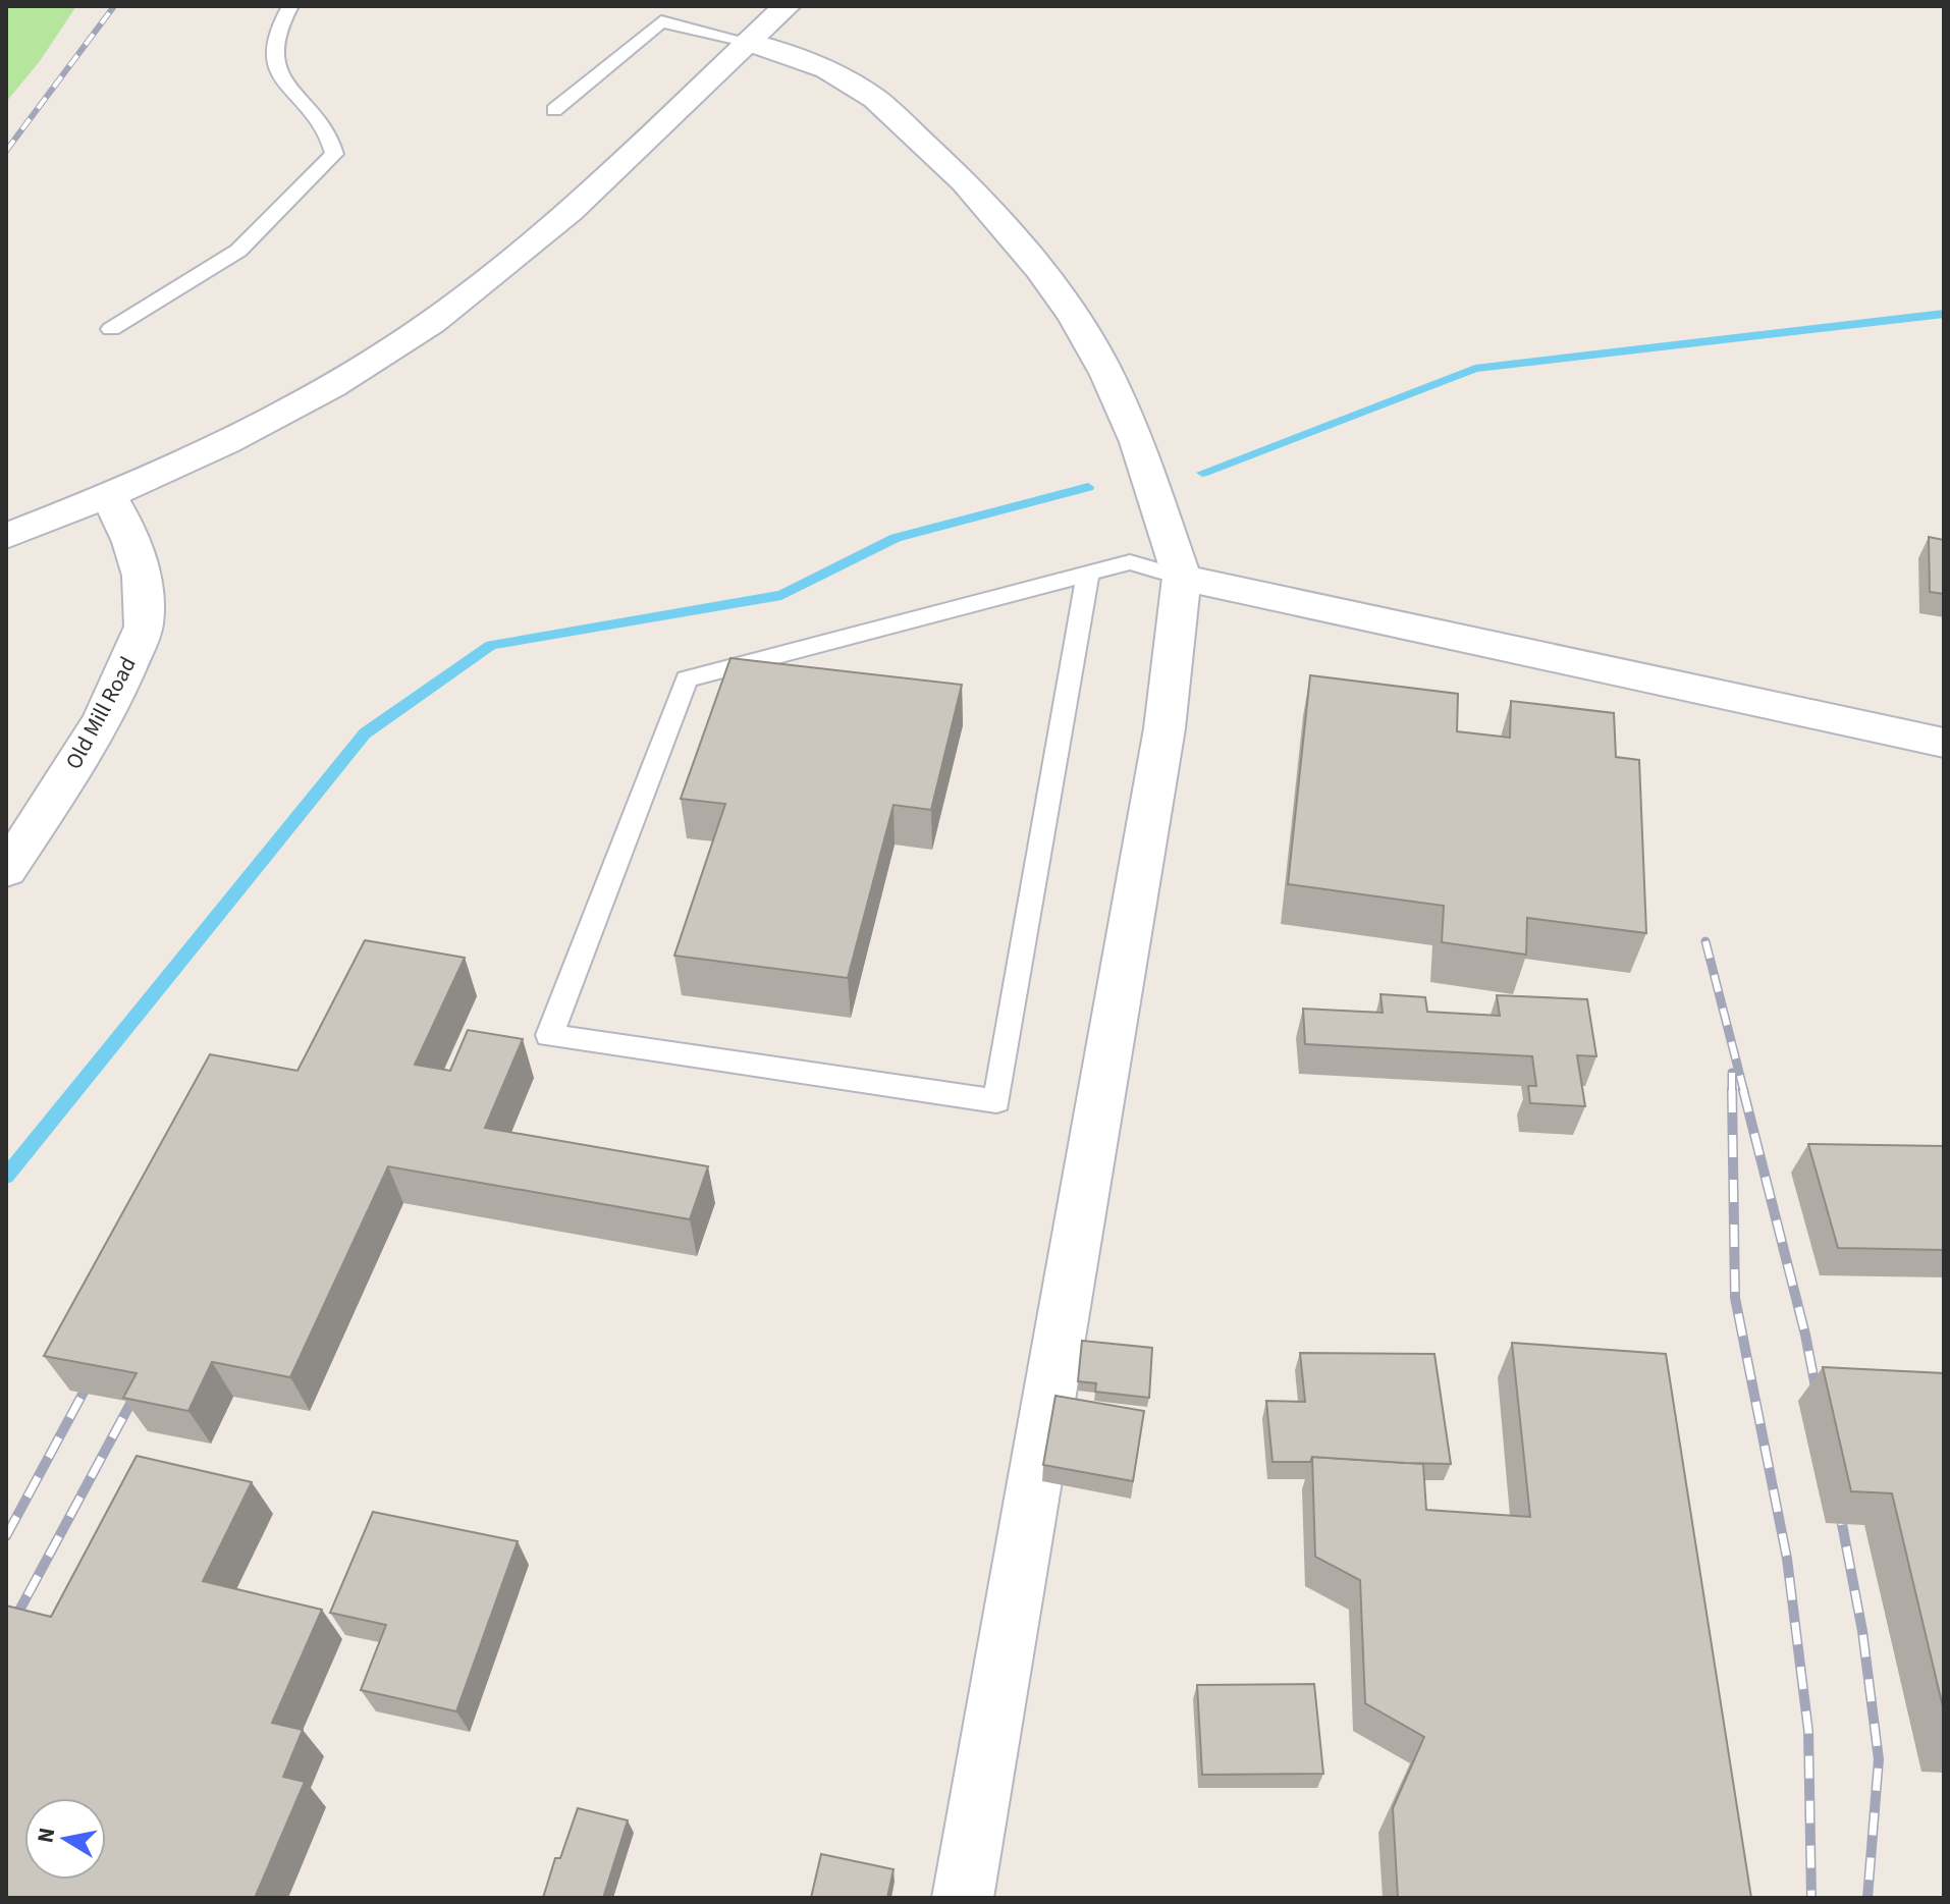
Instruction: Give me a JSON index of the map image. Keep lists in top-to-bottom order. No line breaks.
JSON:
{"streets":{"street":["Old Mill Road"]},"north":"left"}
